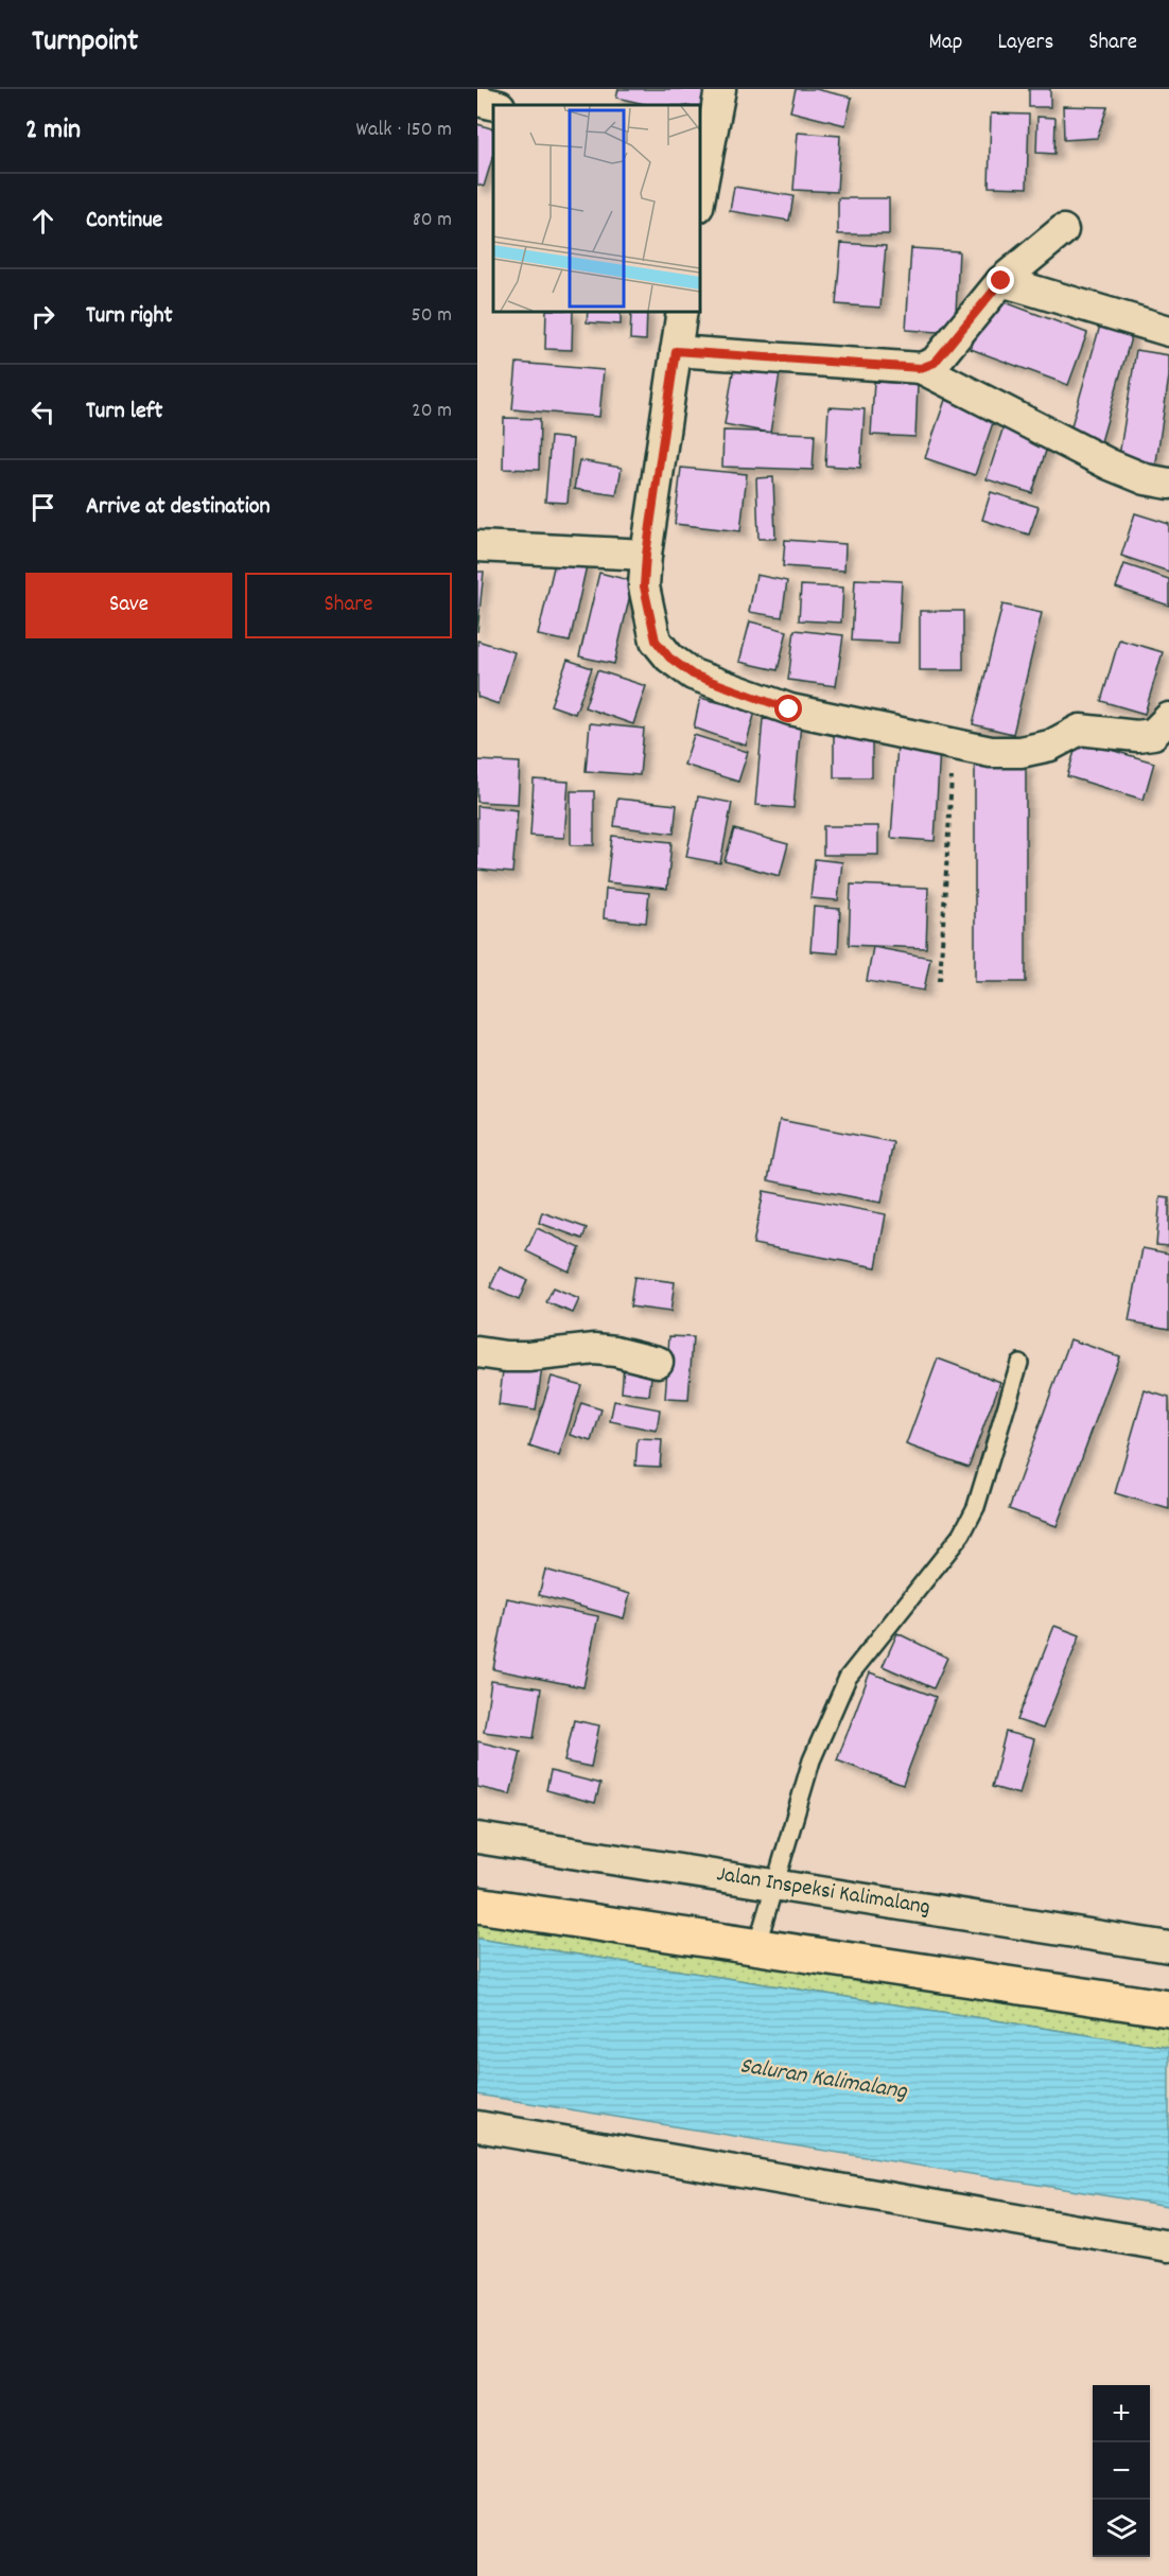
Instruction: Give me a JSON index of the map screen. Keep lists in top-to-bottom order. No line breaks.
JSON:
{"streets":{"street":["Jalan Inspeksi Kalimalang"]},"water":["Saluran Kalimalang"],"page":{"header":"Turnpoint","nav":["Map","Layers","Share"],"heading":["2 min","Walk · 150 m"],"list":[["Continue","80 m"],["Turn right","50 m"],["Turn left","20 m"],"Arrive at destination"],"buttons":["Save","Share"],"map_buttons":["+","−"]}}
